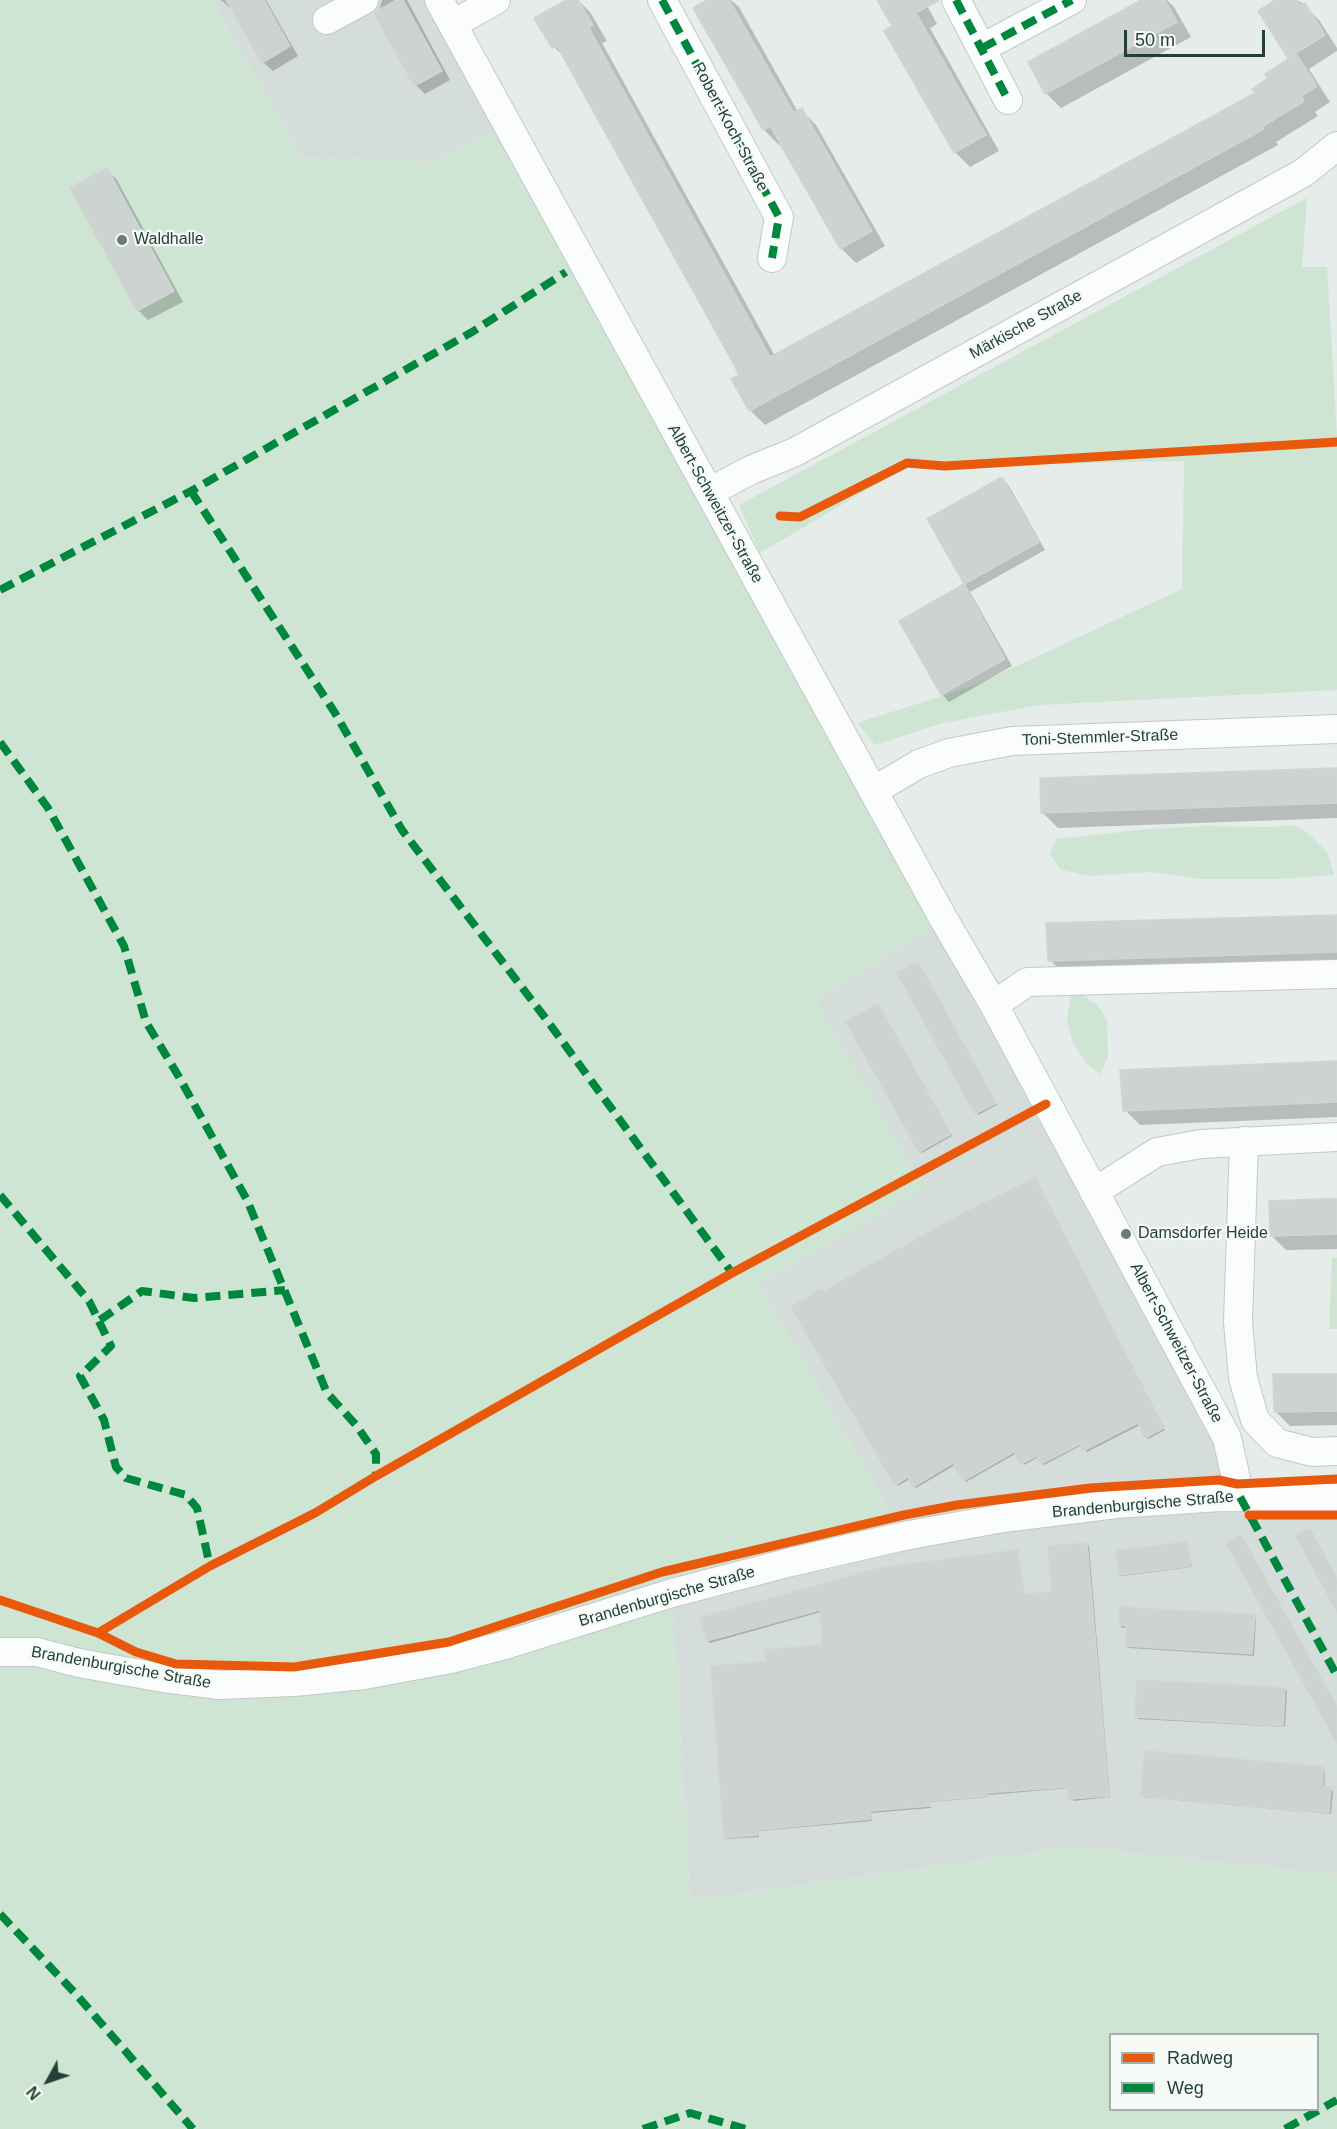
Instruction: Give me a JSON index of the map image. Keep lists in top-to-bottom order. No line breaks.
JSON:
{"streets":{"street":["Robert-Koch-Straße","Märkische Straße","Albert-Schweitzer-Straße","Toni-Stemmler-Straße","Brandenburgische Straße"]},"crossings":[["Märkische Straße","Albert-Schweitzer-Straße"],["Albert-Schweitzer-Straße","Toni-Stemmler-Straße"],["Albert-Schweitzer-Straße","Brandenburgische Straße"]],"places":["Waldhalle","Damsdorfer Heide"],"legend":["Radweg","Weg"],"scale_bar":"50 m","north":"bottom left"}
